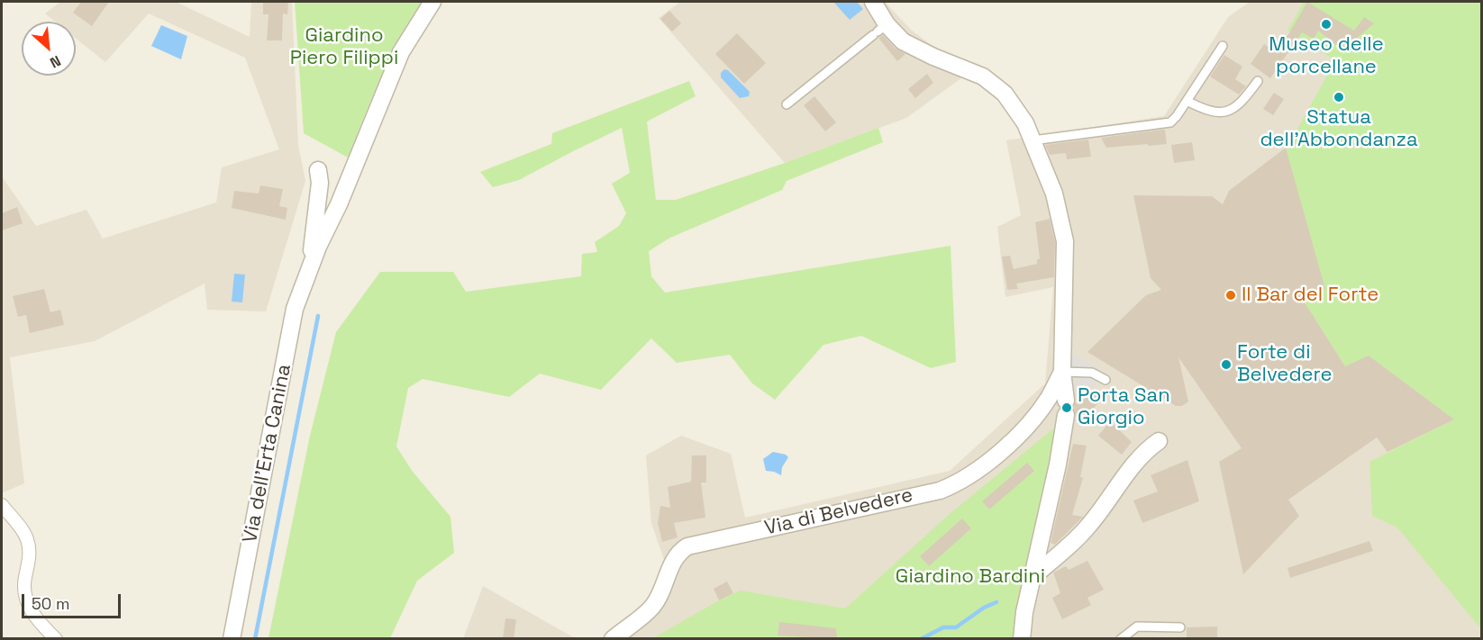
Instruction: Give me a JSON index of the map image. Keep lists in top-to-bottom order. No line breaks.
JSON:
{"streets":{"street":["Via dell'Erta Canina","Via di Belvedere"]},"parks":["Giardino Piero Filippi","Giardino Bardini"],"places":["Museo delle porcellane","Statua dell'Abbondanza","Il Bar del Forte","Forte di Belvedere","Porta San Giorgio"],"scale_bar":"50 m","north":"bottom right"}
